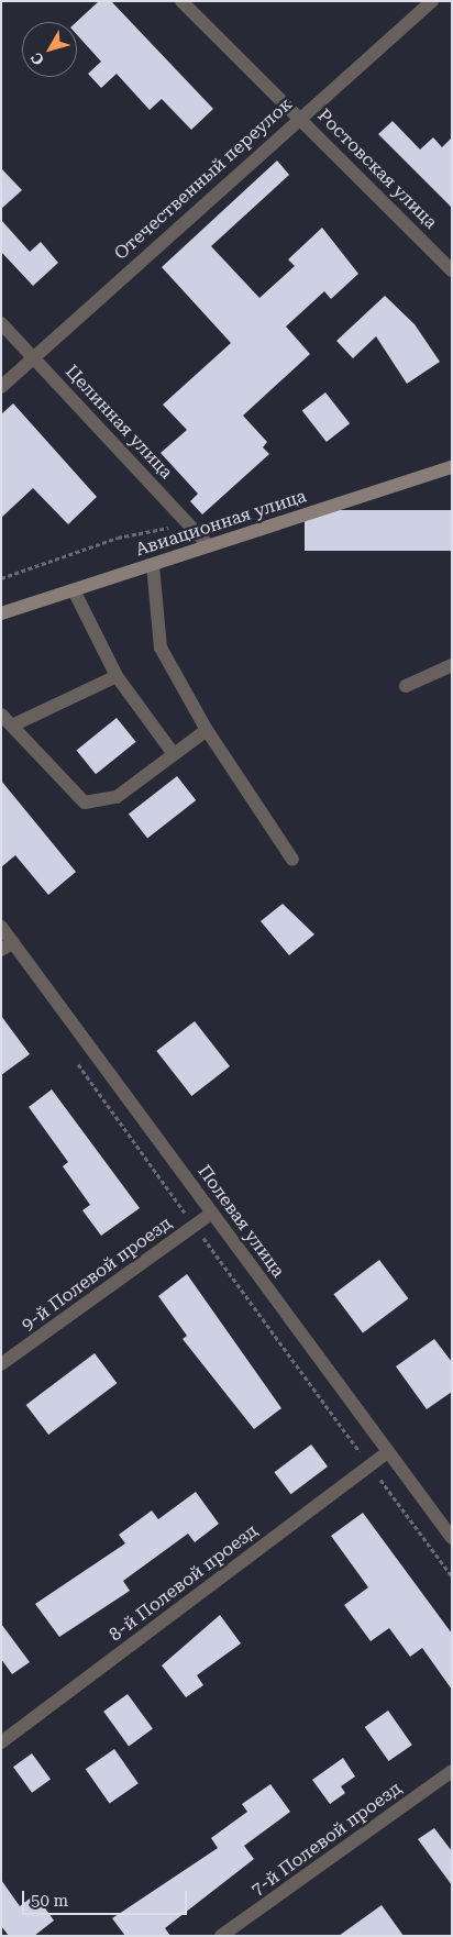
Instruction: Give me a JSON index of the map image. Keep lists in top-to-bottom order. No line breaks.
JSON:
{"streets":{"main road":["Авиационная улица"],"street":["Ростовская улица","Отечественный переулок","Целинная улица","Полевая улица","9-й Полевой проезд","8-й Полевой проезд","7-й Полевой проезд"]},"crossings":[["Ростовская улица","Отечественный переулок"],["Отечественный переулок","Целинная улица"],["Целинная улица","Авиационная улица"],["Полевая улица","9-й Полевой проезд"],["Полевая улица","8-й Полевой проезд"]],"scale_bar":"50 m","north":"bottom left"}
